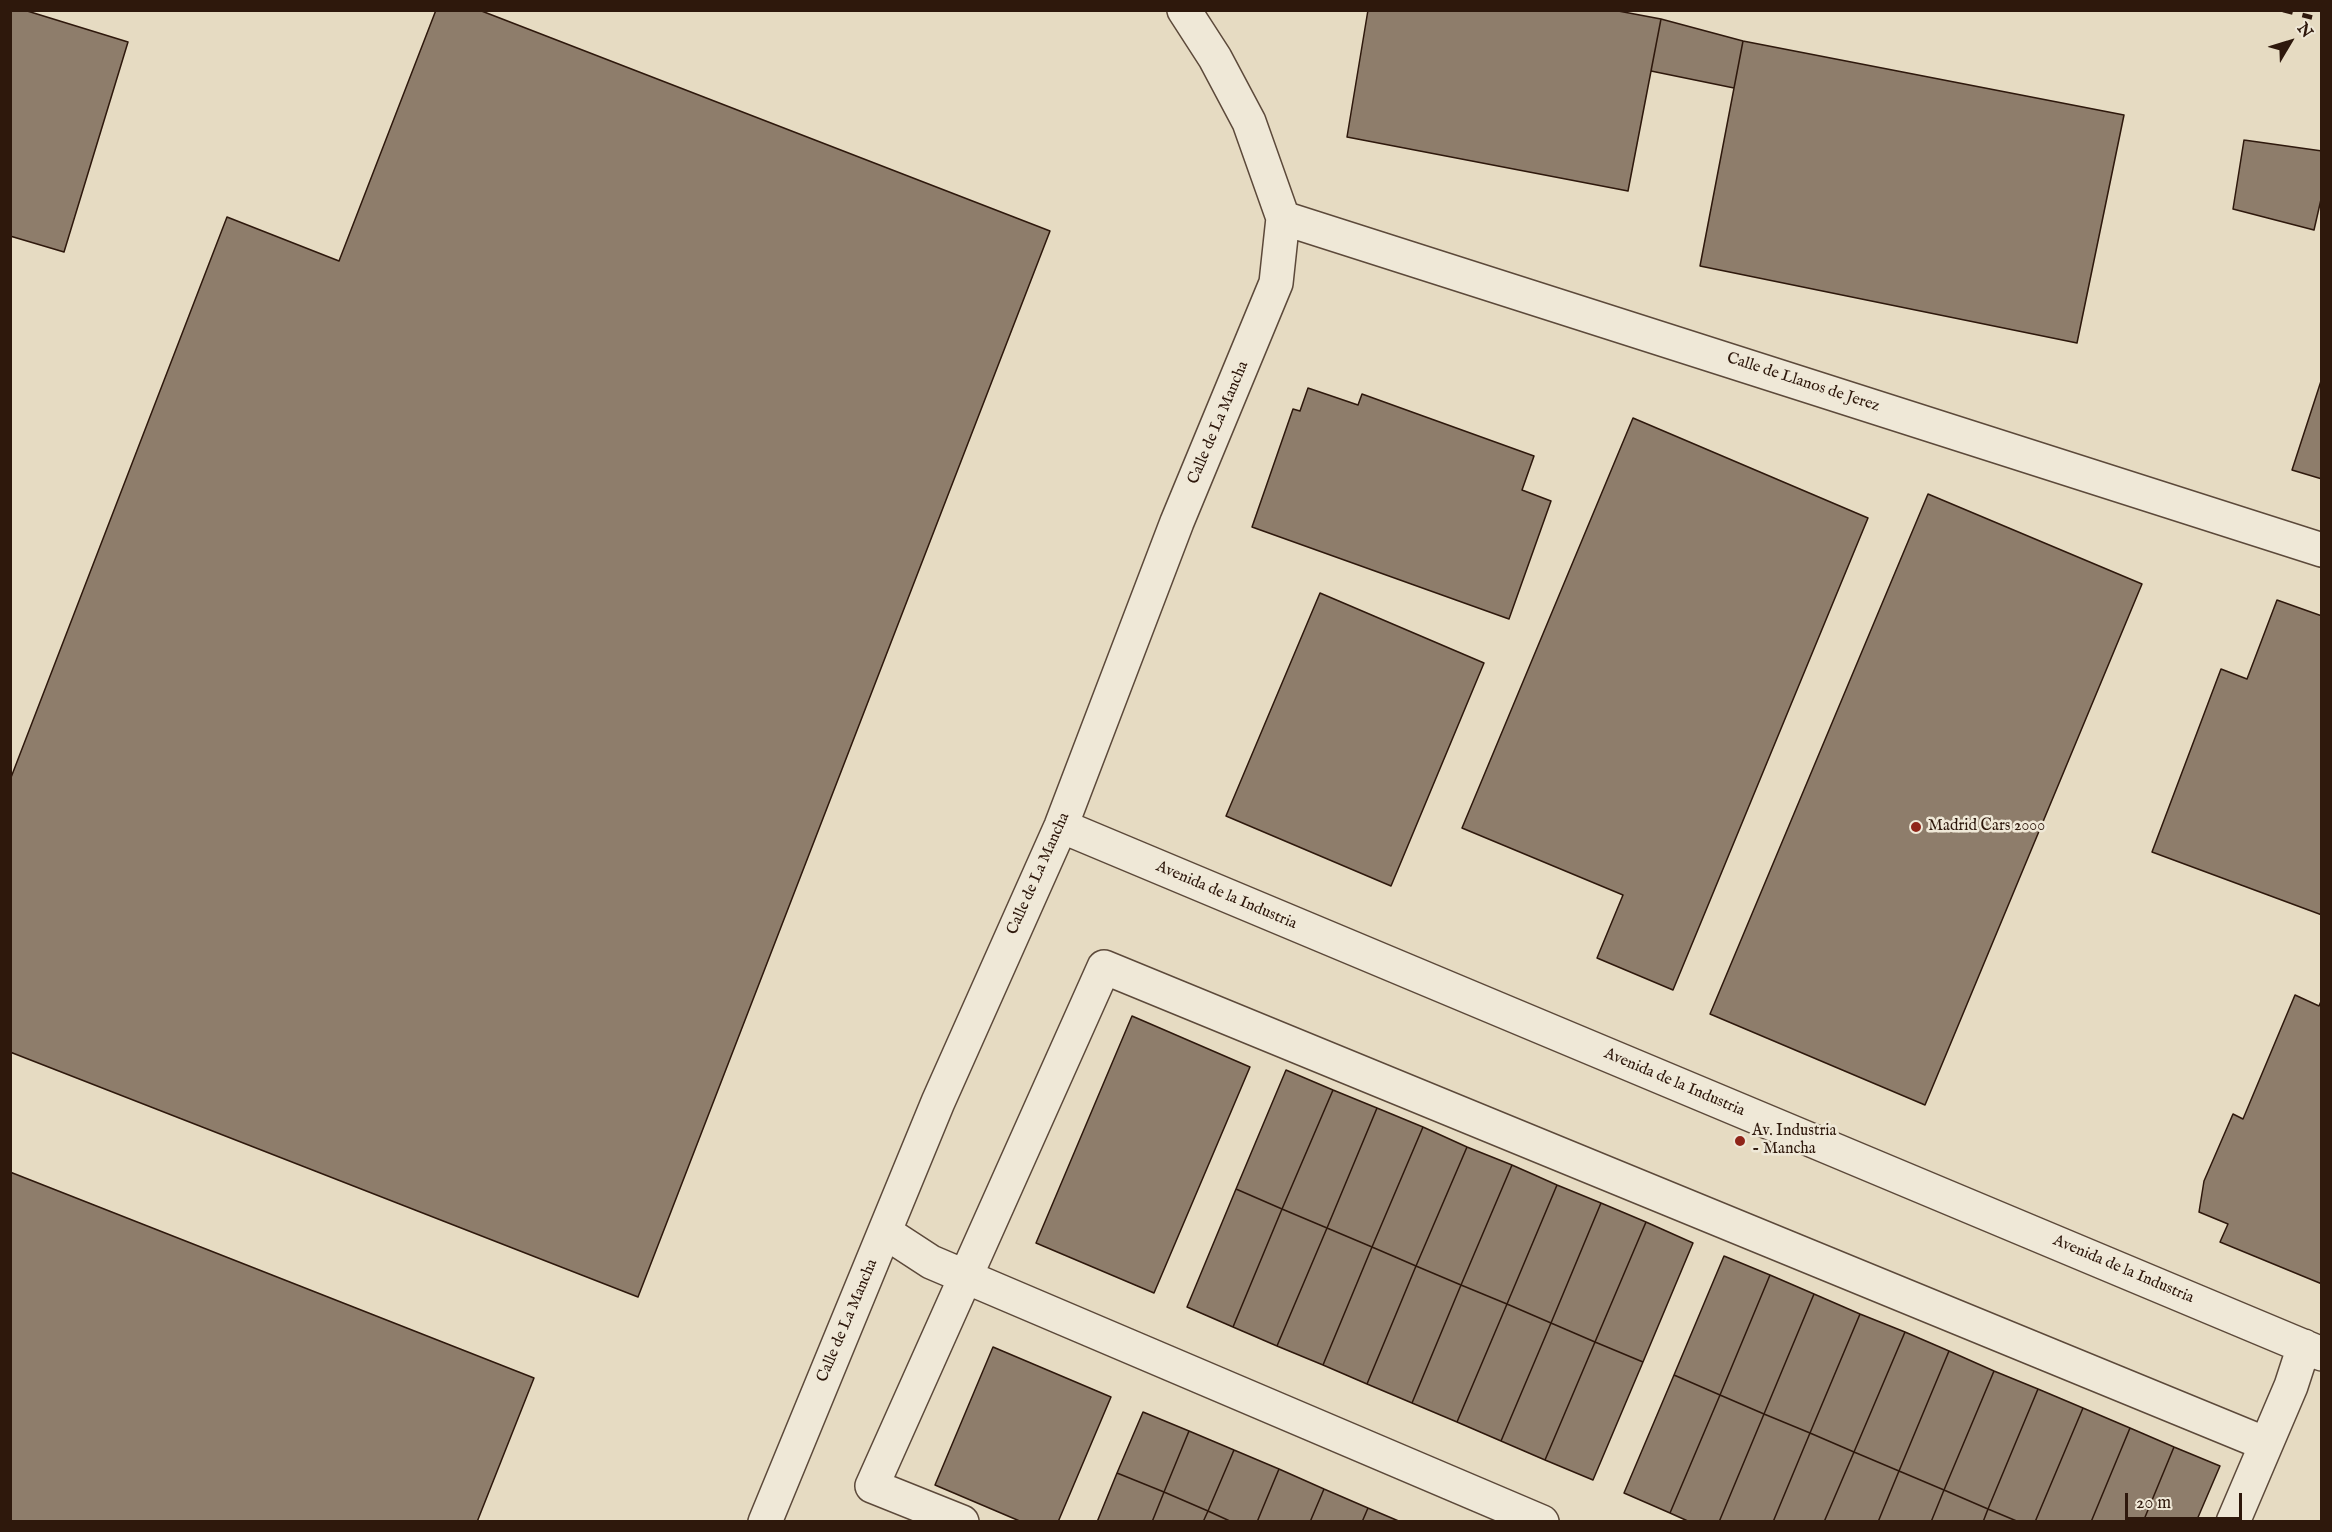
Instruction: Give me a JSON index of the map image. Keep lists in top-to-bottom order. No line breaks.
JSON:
{"streets":{"street":["Calle de Llanos de Jerez","Calle de La Mancha","Avenida de la Industria"]},"crossings":[["Calle de Llanos de Jerez","Calle de La Mancha"],["Calle de La Mancha","Avenida de la Industria"]],"places":["Madrid Cars 2000","Av. Industria - Mancha"],"scale_bar":"20 m","north":"top right"}
